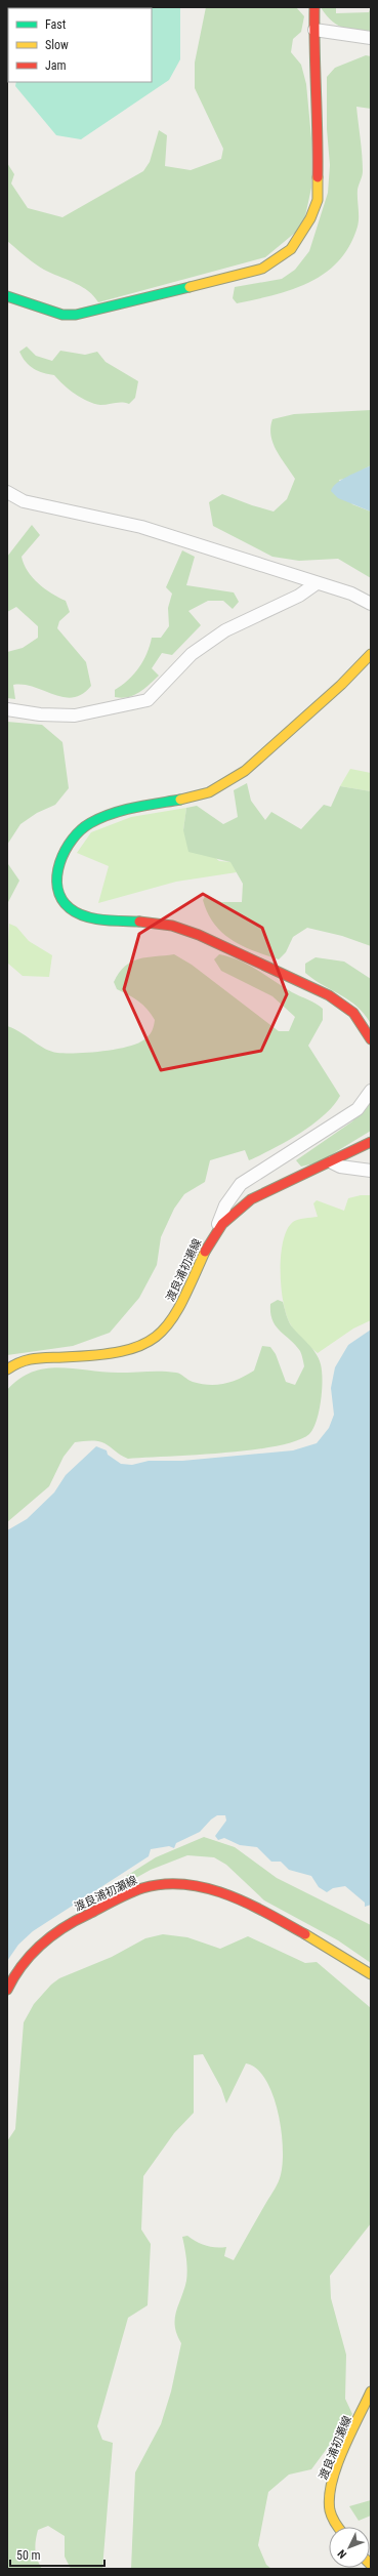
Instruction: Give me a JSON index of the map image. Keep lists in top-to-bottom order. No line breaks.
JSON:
{"streets":{"street":["渡良浦初瀬線"]},"legend":["Fast","Slow","Jam"],"scale_bar":"50 m","north":"bottom left"}
